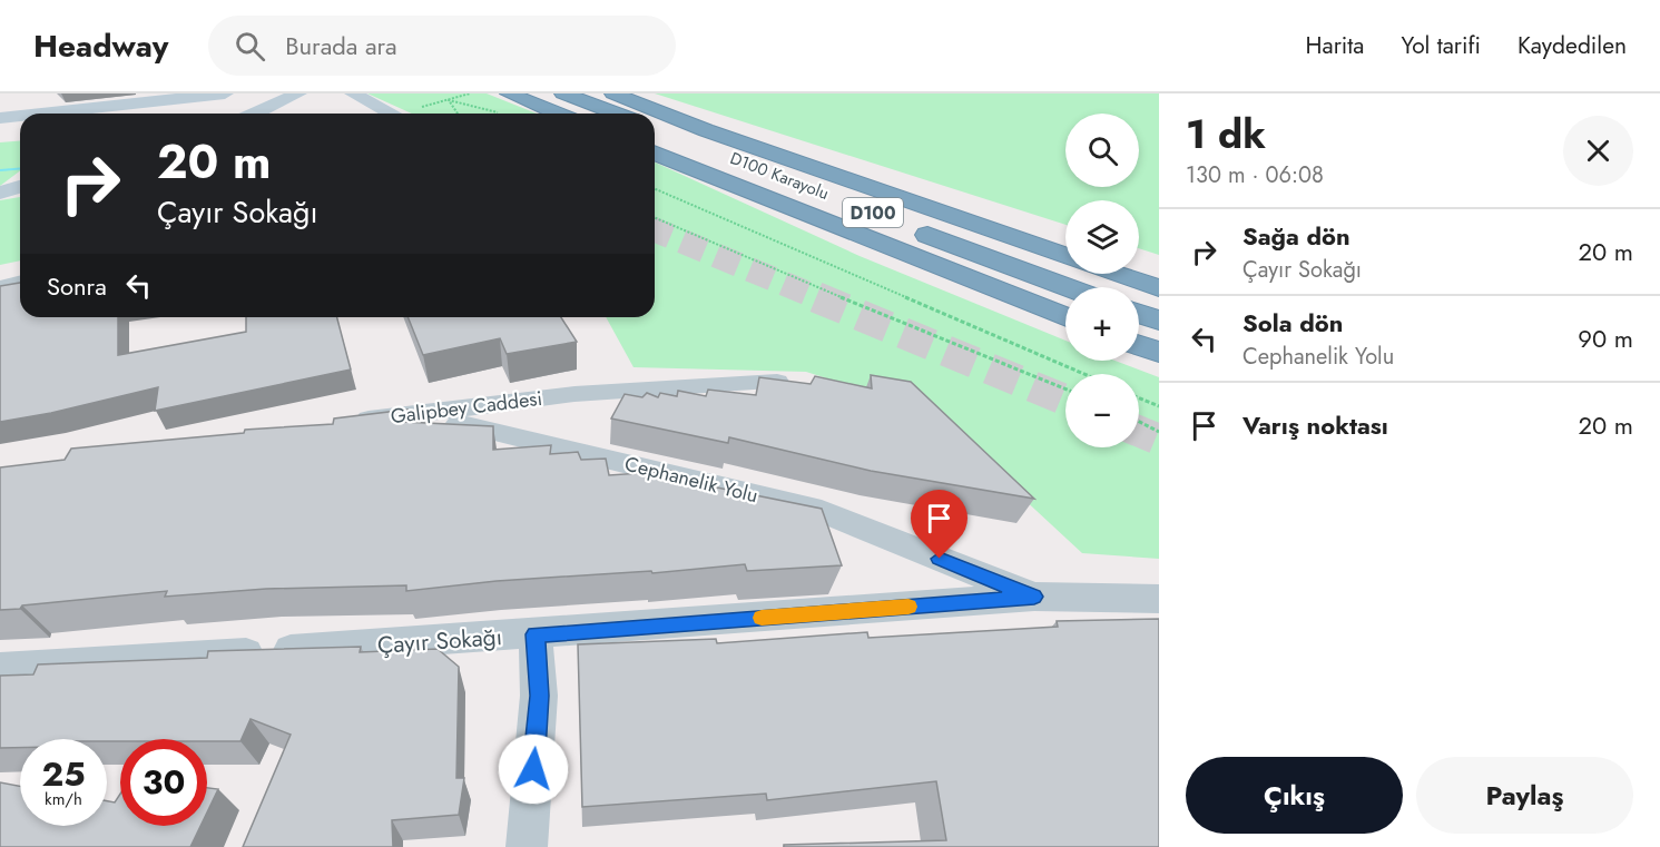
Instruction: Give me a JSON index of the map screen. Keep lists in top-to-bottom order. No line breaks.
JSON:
{"streets":{"highway":["D100 Karayolu","D100"],"street":["Galipbey Caddesi","Cephanelik Yolu","Çayır Sokağı"]},"crossings":[["Galipbey Caddesi","Cephanelik Yolu"],["Cephanelik Yolu","Çayır Sokağı"]],"page":{"header":"Headway","search":"Burada ara","nav":["Harita","Yol tarifi","Kaydedilen"],"heading":["1 dk","130 m · 06:08"],"map_buttons":["+","−"],"turn":["20 m","Çayır Sokağı"],"list":[{"name":"Sağa dön","note":"Çayır Sokağı","value":"20 m"},{"name":"Sola dön","note":"Cephanelik Yolu","value":"90 m"},{"name":"Varış noktası","value":"20 m"}],"then":"Sonra","speed":"25 km/h","limit":"30","buttons":["Çıkış","Paylaş"]}}
